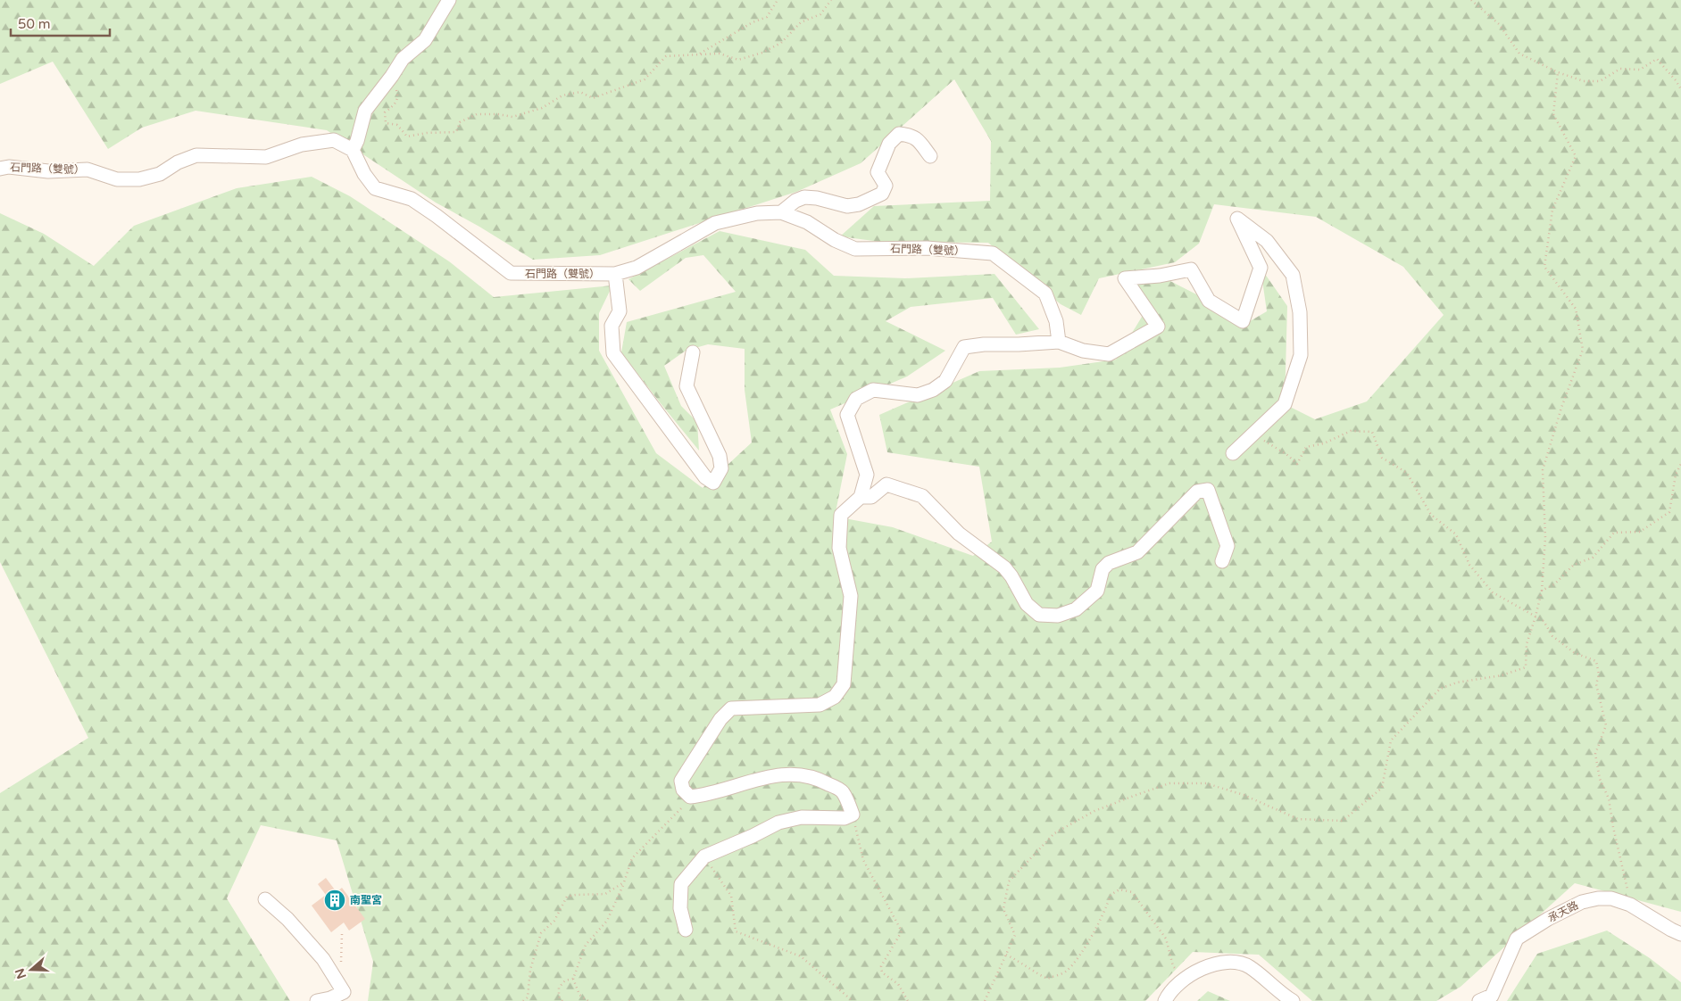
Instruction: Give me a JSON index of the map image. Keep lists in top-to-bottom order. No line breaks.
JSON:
{"streets":{"street":["石門路（雙號）","承天路"]},"places":{"building":["南聖宮"]},"scale_bar":"50 m","north":"left"}
